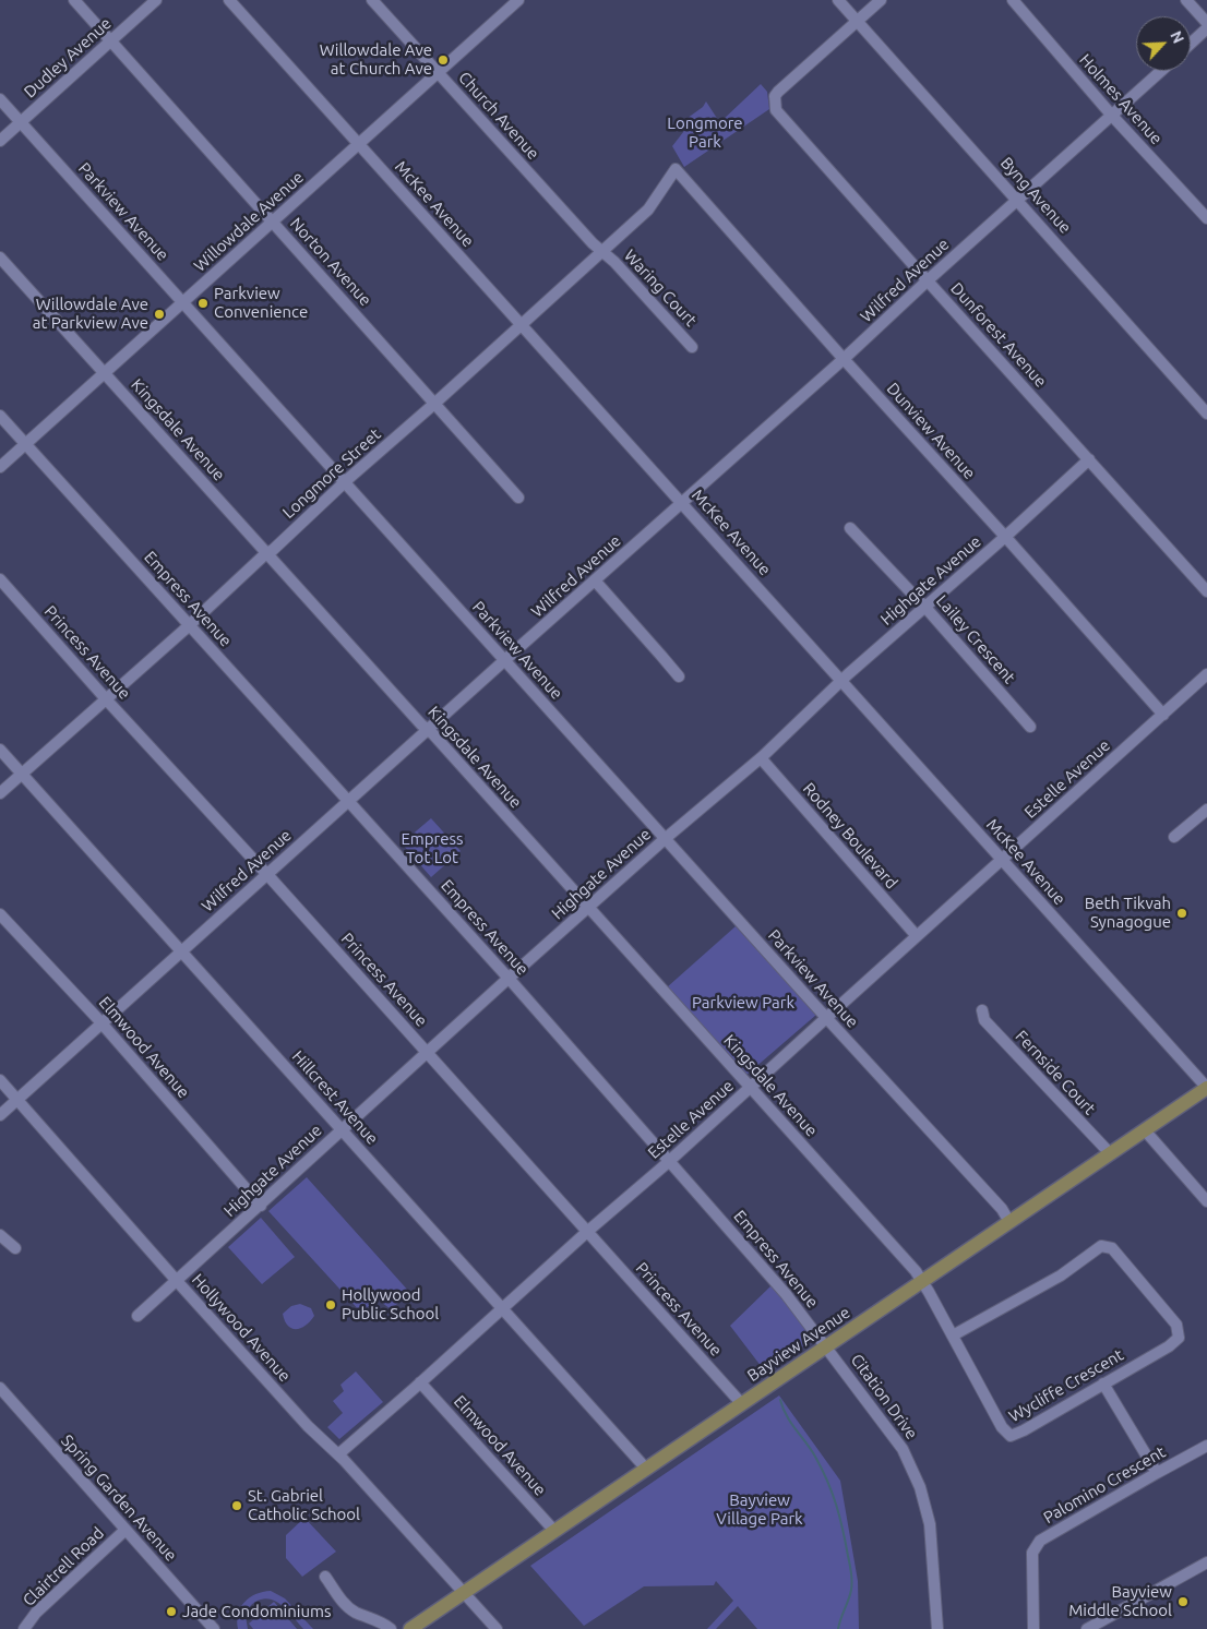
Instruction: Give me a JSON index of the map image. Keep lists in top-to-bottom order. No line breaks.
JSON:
{"streets":{"main road":["Bayview Avenue"],"street":["Dudley Avenue","Holmes Avenue","Church Avenue","Byng Avenue","McKee Avenue","Parkview Avenue","Willowdale Avenue","Norton Avenue","Wilfred Avenue","Waring Court","Dunforest Avenue","Kingsdale Avenue","Dunview Avenue","Longmore Street","Highgate Avenue","Empress Avenue","Lailey Crescent","Princess Avenue","Estelle Avenue","Rodney Boulevard","Elmwood Avenue","Fernside Court","Hillcrest Avenue","Hollywood Avenue","Wycliffe Crescent","Citation Drive","Palomino Crescent","Spring Garden Avenue","Clairtrell Road"]},"crossings":[["Dudley Avenue","Parkview Avenue"],["Dudley Avenue","Norton Avenue"],["Holmes Avenue","Wilfred Avenue"],["Church Avenue","Willowdale Avenue"],["Church Avenue","Waring Court"],["Church Avenue","Longmore Street"],["Byng Avenue","Wilfred Avenue"],["Byng Avenue","Dunforest Avenue"],["McKee Avenue","Willowdale Avenue"],["McKee Avenue","Wilfred Avenue"],["McKee Avenue","Longmore Street"],["McKee Avenue","Highgate Avenue"],["McKee Avenue","Estelle Avenue"],["McKee Avenue","Bayview Avenue"],["Parkview Avenue","Willowdale Avenue"],["Parkview Avenue","Wilfred Avenue"],["Parkview Avenue","Longmore Street"],["Parkview Avenue","Highgate Avenue"],["Parkview Avenue","Estelle Avenue"],["Parkview Avenue","Bayview Avenue"],["Willowdale Avenue","Norton Avenue"],["Willowdale Avenue","Kingsdale Avenue"],["Willowdale Avenue","Empress Avenue"],["Norton Avenue","Longmore Street"],["Wilfred Avenue","Dunforest Avenue"],["Wilfred Avenue","Kingsdale Avenue"],["Wilfred Avenue","Dunview Avenue"],["Wilfred Avenue","Empress Avenue"],["Wilfred Avenue","Princess Avenue"],["Wilfred Avenue","Elmwood Avenue"],["Wilfred Avenue","Hillcrest Avenue"],["Wilfred Avenue","Hollywood Avenue"],["Waring Court","Longmore Street"],["Dunforest Avenue","Highgate Avenue"],["Kingsdale Avenue","Longmore Street"],["Kingsdale Avenue","Highgate Avenue"],["Kingsdale Avenue","Estelle Avenue"],["Kingsdale Avenue","Bayview Avenue"],["Kingsdale Avenue","Wycliffe Crescent"],["Dunview Avenue","Longmore Street"],["Dunview Avenue","Highgate Avenue"],["Dunview Avenue","Estelle Avenue"],["Longmore Street","Empress Avenue"],["Longmore Street","Princess Avenue"],["Longmore Street","Hillcrest Avenue"],["Highgate Avenue","Empress Avenue"],["Highgate Avenue","Lailey Crescent"],["Highgate Avenue","Princess Avenue"],["Highgate Avenue","Rodney Boulevard"],["Highgate Avenue","Elmwood Avenue"],["Highgate Avenue","Hillcrest Avenue"],["Highgate Avenue","Hollywood Avenue"],["Empress Avenue","Estelle Avenue"],["Empress Avenue","Bayview Avenue"],["Empress Avenue","Citation Drive"],["Princess Avenue","Estelle Avenue"],["Princess Avenue","Bayview Avenue"],["Estelle Avenue","Rodney Boulevard"],["Estelle Avenue","Elmwood Avenue"],["Estelle Avenue","Hillcrest Avenue"],["Estelle Avenue","Hollywood Avenue"],["Elmwood Avenue","Bayview Avenue"],["Fernside Court","Bayview Avenue"],["Hillcrest Avenue","Bayview Avenue"],["Hollywood Avenue","Bayview Avenue"],["Bayview Avenue","Wycliffe Crescent"],["Bayview Avenue","Citation Drive"],["Spring Garden Avenue","Clairtrell Road"]],"parks":["Longmore Park","Empress Tot Lot","Parkview Park","Bayview Village Park"],"places":["Willowdale Ave at Church Ave","Parkview Convenience","Willowdale Ave at Parkview Ave","Beth Tikvah Synagogue","Hollywood Public School","St. Gabriel Catholic School","Bayview Middle School","Jade Condominiums"],"north":"top right"}
